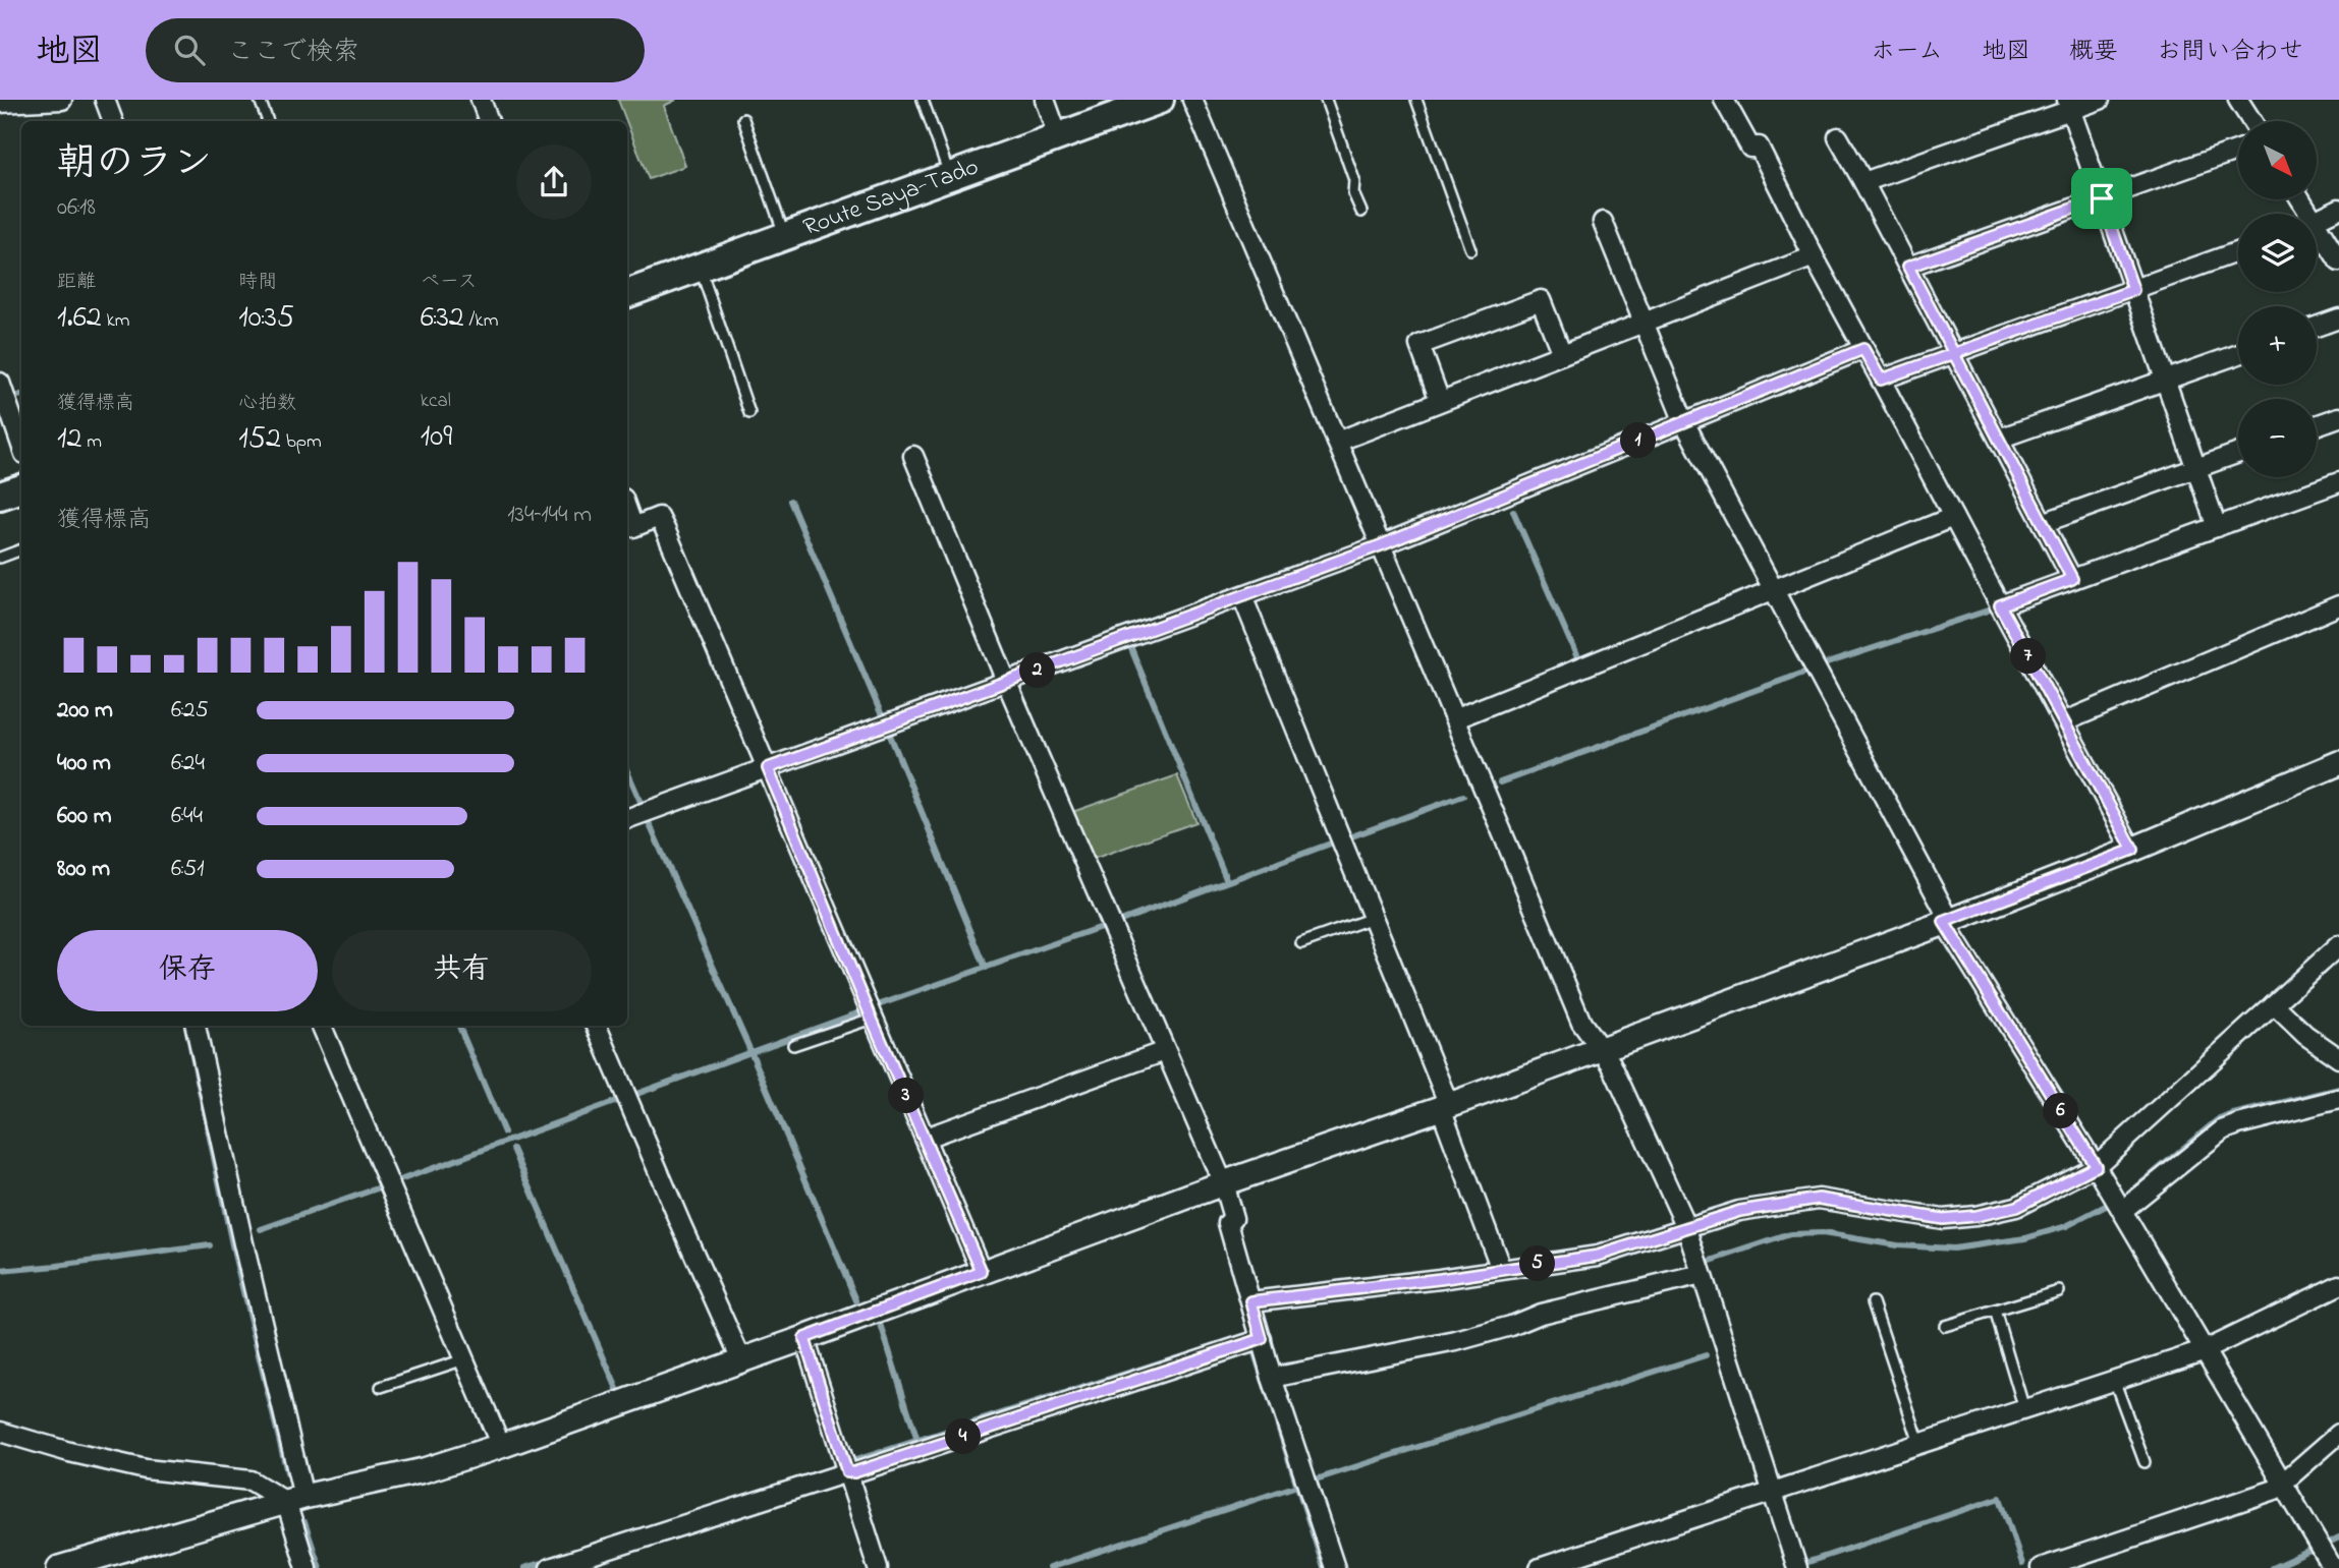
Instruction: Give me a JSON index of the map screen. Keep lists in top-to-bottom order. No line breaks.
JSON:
{"streets":{"main road":["Route Saya-Tado"]},"north":"bottom right","page":{"header":"地図","search":"ここで検索","nav":["ホーム","地図","概要","お問い合わせ"],"map_buttons":["+","−"],"heading":["朝のラン","06:18"],"stats":[["距離","1.62 km"],["時間","10:35"],["ペース","6:32 /km"],["獲得標高","12 m"],["心拍数","152 bpm"],["kcal","109"]],"pins":["1","7","2","3","6","5","4"],"chart":["獲得標高","134–144 m"],"list":[{"name":"200 m","note":"6:25"},{"name":"400 m","note":"6:24"},{"name":"600 m","note":"6:44"},{"name":"800 m","note":"6:51"}],"buttons":["保存","共有"]}}
